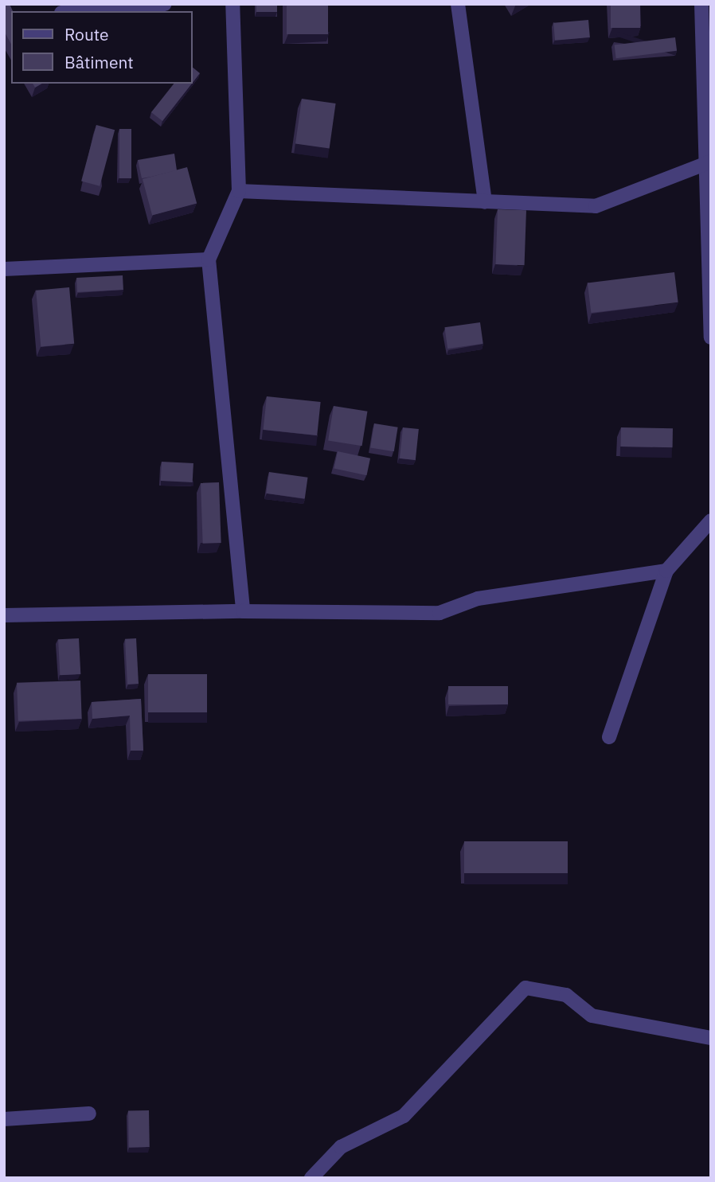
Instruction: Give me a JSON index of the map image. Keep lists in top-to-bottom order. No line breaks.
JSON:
{"legend":["Route","Bâtiment"]}
